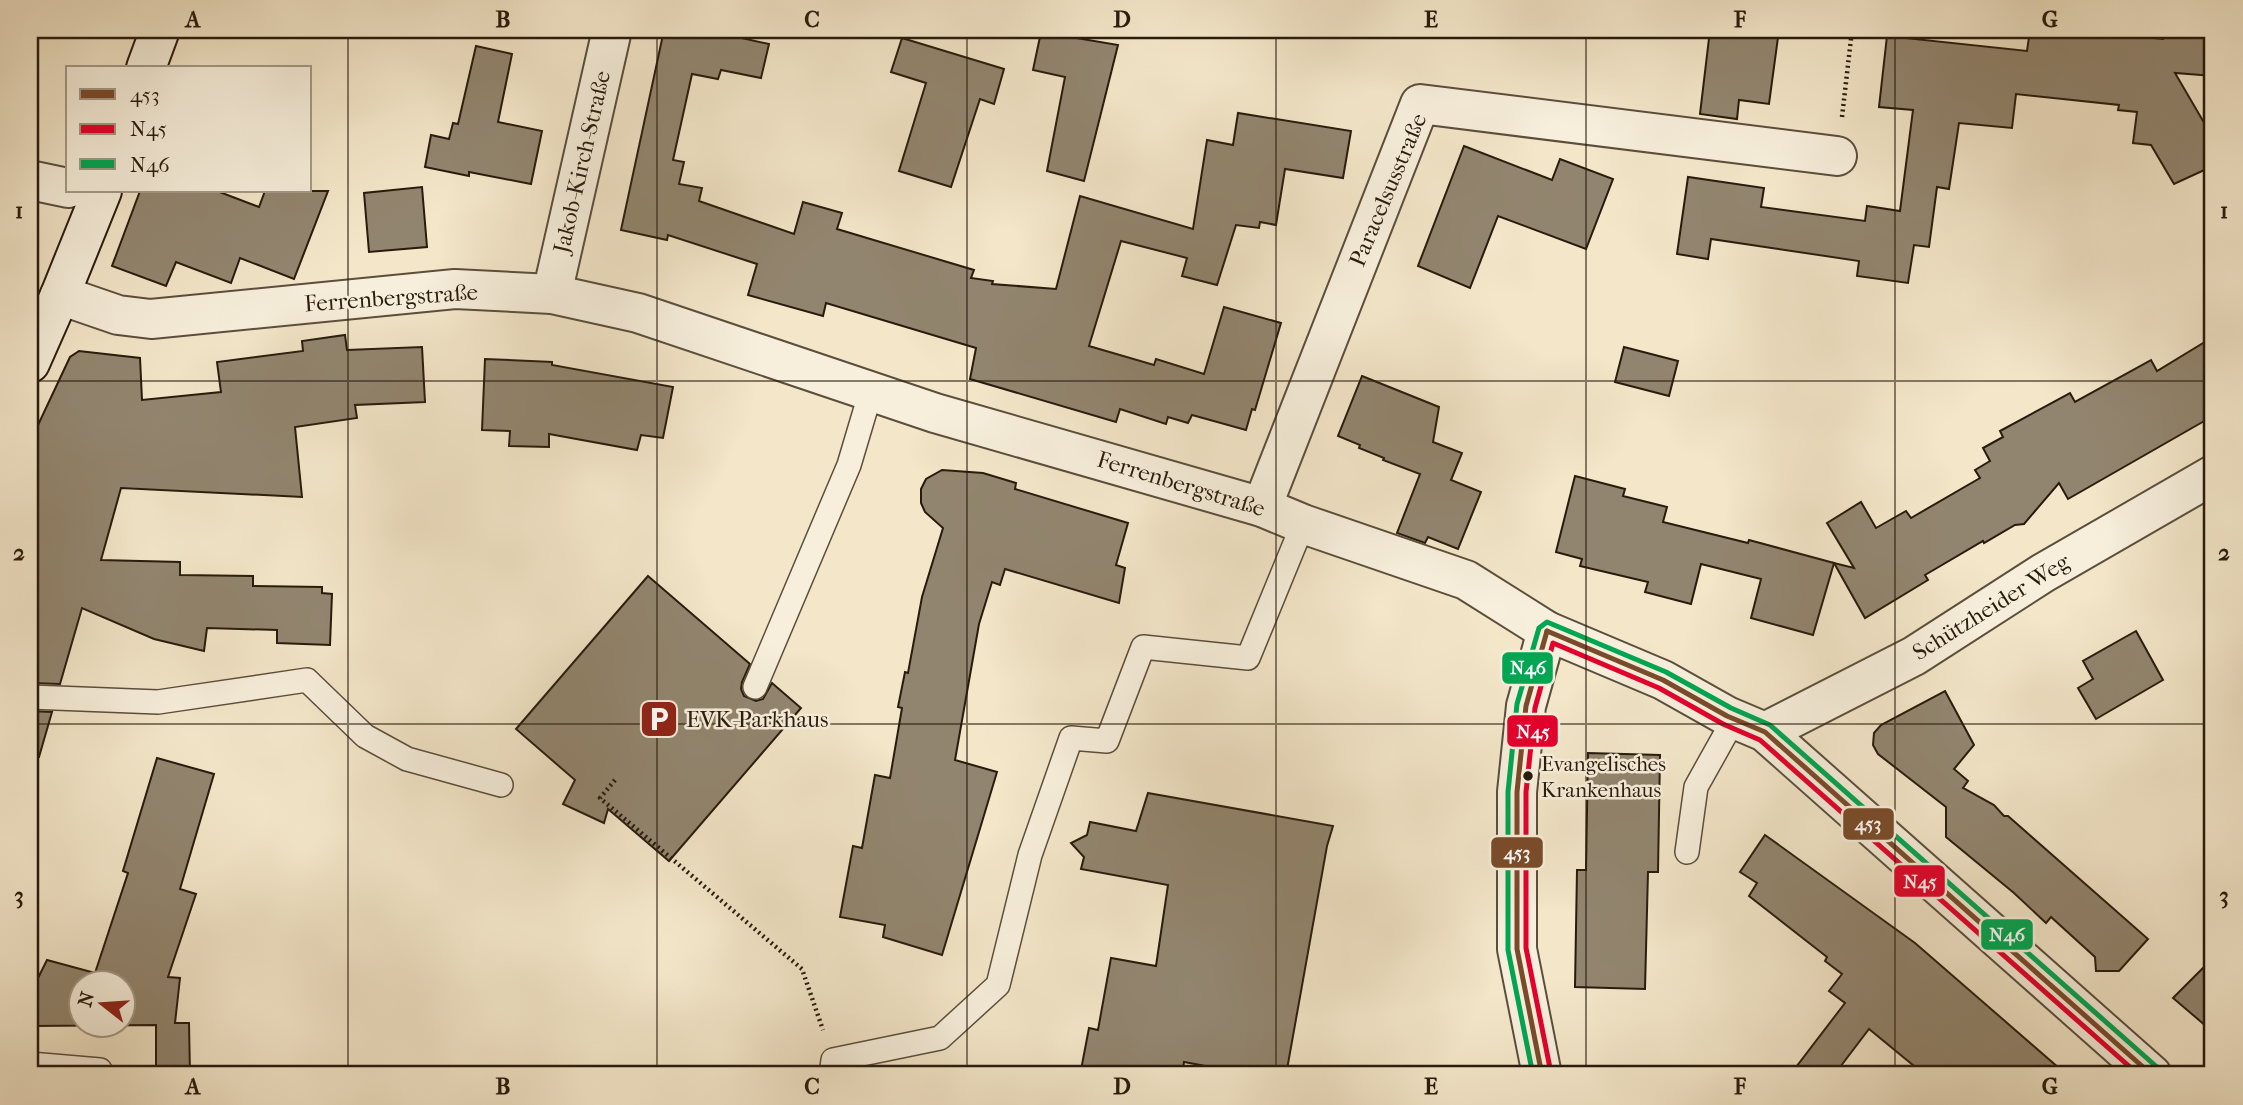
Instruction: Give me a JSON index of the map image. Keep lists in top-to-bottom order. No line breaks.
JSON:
{"streets":{"street":["Jakob-Kirch-Straße","Paracelsusstraße","Ferrenbergstraße","Schützheider Weg"]},"crossings":[["Jakob-Kirch-Straße","Ferrenbergstraße"],["Paracelsusstraße","Ferrenbergstraße"],["Ferrenbergstraße","Schützheider Weg"]],"places":{"parking":["EVK-Parkhaus"],"other":["Evangelisches Krankenhaus"]},"lines":["transit line N46","transit line 453","transit line N45"],"legend":["453","N45","N46"],"north":"left","grid":{"columns":["A","B","C","D","E","F","G"],"rows":["1","2","3"]}}
